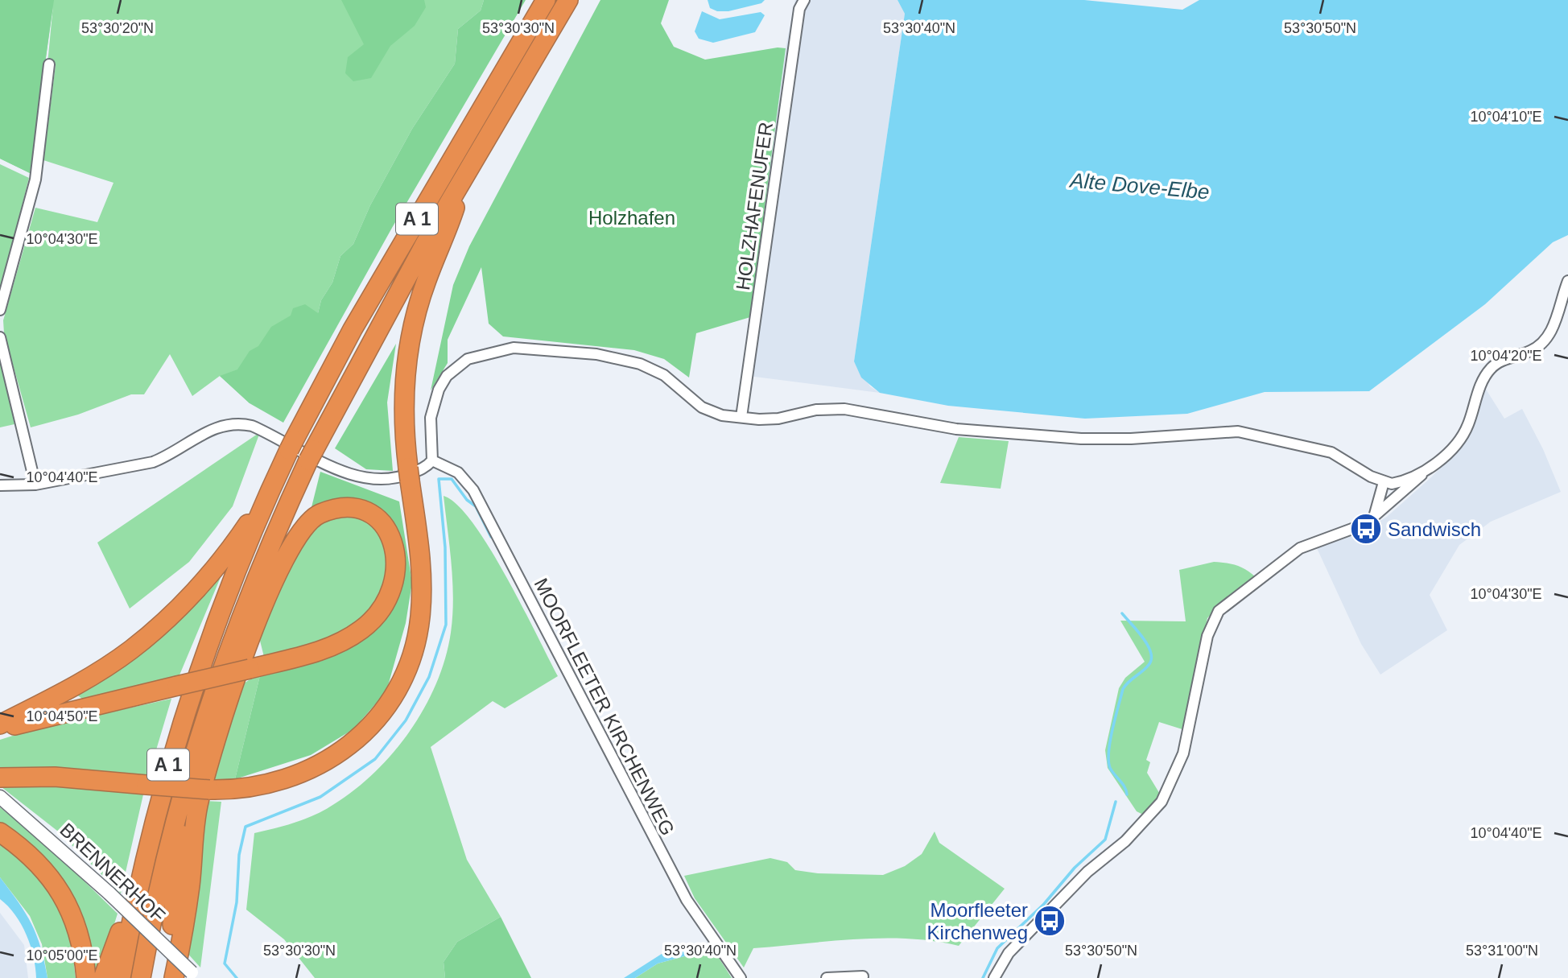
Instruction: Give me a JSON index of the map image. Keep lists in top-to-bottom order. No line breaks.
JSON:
{"streets":{"highway":["A 1"],"street":["HOLZHAFENUFER","MOORFLEETER KIRCHENWEG","BRENNERHOF"]},"water":["Alte Dove-Elbe"],"parks":["Holzhafen"],"places":{"bus stop":["Sandwisch","Moorfleeter Kirchenweg"]},"coordinates":["53°30'20\"N","53°30'30\"N","53°30'40\"N","53°30'50\"N","10°04'10\"E","10°04'30\"E","10°04'20\"E","10°04'40\"E","10°04'50\"E","53°31'00\"N","10°05'00\"E"]}
